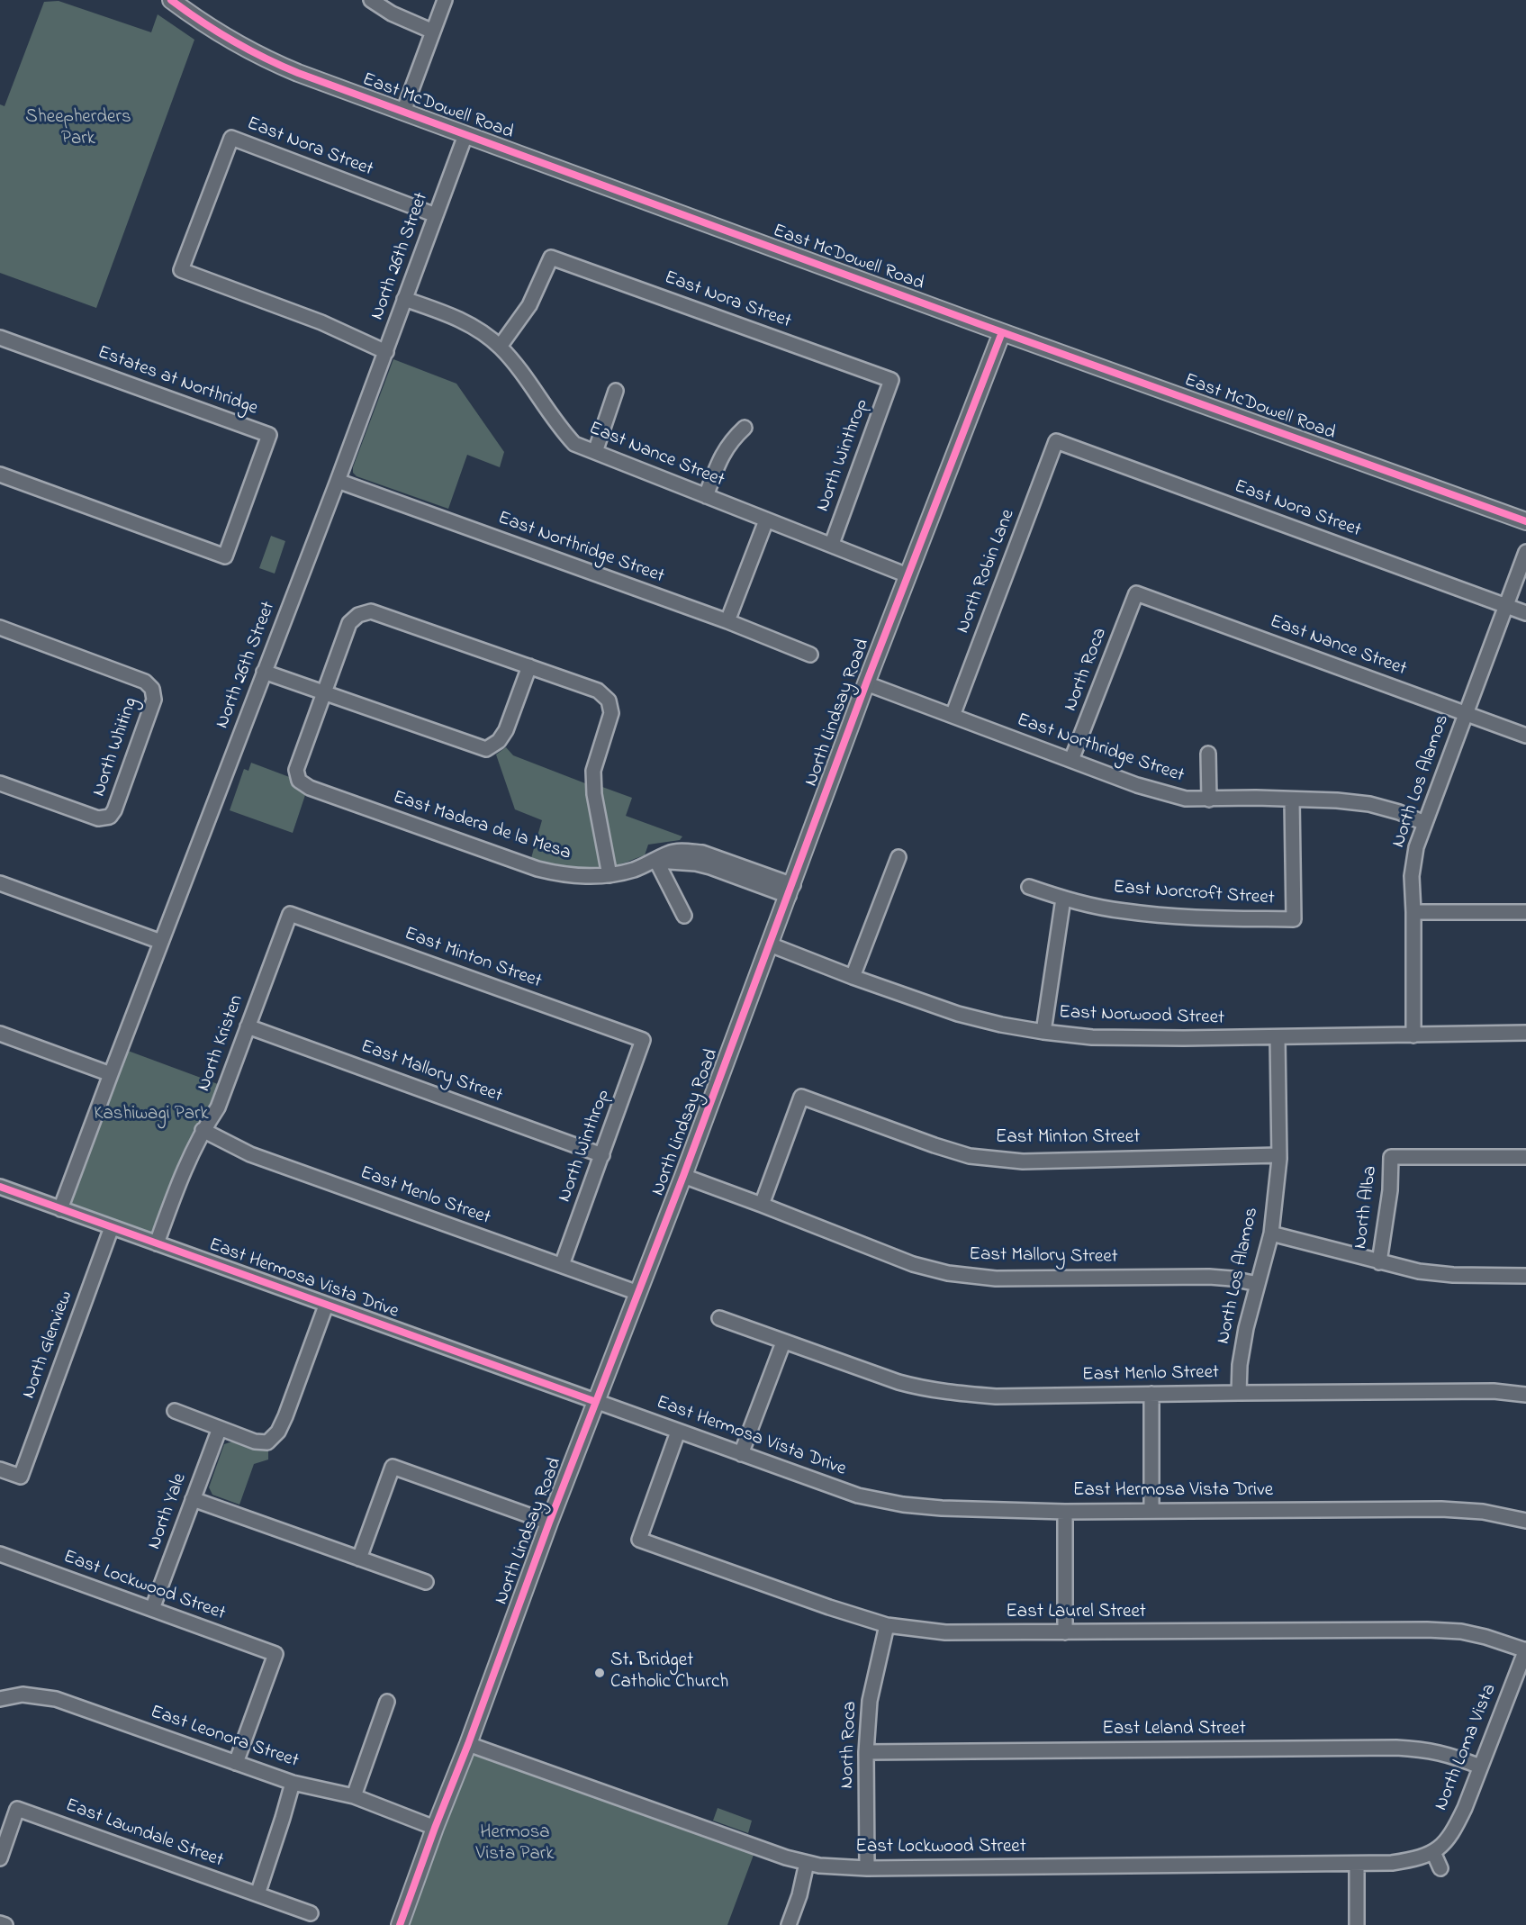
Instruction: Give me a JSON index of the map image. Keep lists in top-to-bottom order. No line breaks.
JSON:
{"streets":{"main road":["East McDowell Road","North Lindsay Road"],"street":["East Nora Street","North 26th Street","Estates at Northridge","East Nance Street","North Winthrop","East Northridge Street","North Robin Lane","North Roca","North Whiting","North Los Alamos","East Madera de la Mesa","East Norcroft Street","East Minton Street","East Norwood Street","North Kristen","East Mallory Street","East Menlo Street","North Alba","East Hermosa Vista Drive","North Glenview","North Yale","East Lockwood Street","East Laurel Street","East Leland Street","East Leonora Street","North Loma Vista","East Lawndale Street"]},"crossings":[["East McDowell Road","North 26th Street"],["East McDowell Road","North Lindsay Road"],["East Nora Street","North 26th Street"],["East Nora Street","East Nance Street"],["East Nora Street","North Winthrop"],["East Nora Street","North Robin Lane"],["East Nora Street","North Los Alamos"],["North 26th Street","East Nance Street"],["North 26th Street","East Northridge Street"],["North 26th Street","East Hermosa Vista Drive"],["East Nance Street","North Winthrop"],["East Nance Street","North Roca"],["East Nance Street","North Lindsay Road"],["East Nance Street","North Los Alamos"],["North Winthrop","East Minton Street"],["North Winthrop","East Mallory Street"],["North Winthrop","East Menlo Street"],["East Northridge Street","North Robin Lane"],["East Northridge Street","North Roca"],["East Northridge Street","North Lindsay Road"],["East Northridge Street","North Los Alamos"],["East Northridge Street","East Norcroft Street"],["North Roca","East Lockwood Street"],["North Roca","East Laurel Street"],["North Roca","East Leland Street"],["North Lindsay Road","East Madera de la Mesa"],["North Lindsay Road","East Norwood Street"],["North Lindsay Road","East Mallory Street"],["North Lindsay Road","East Menlo Street"],["North Lindsay Road","East Hermosa Vista Drive"],["North Lindsay Road","East Lockwood Street"],["North Lindsay Road","East Leonora Street"],["North Los Alamos","East Minton Street"],["North Los Alamos","East Norwood Street"],["North Los Alamos","East Mallory Street"],["North Los Alamos","East Menlo Street"],["East Minton Street","North Kristen"],["East Minton Street","East Mallory Street"],["North Kristen","East Mallory Street"],["North Kristen","East Menlo Street"],["North Kristen","East Hermosa Vista Drive"],["East Hermosa Vista Drive","North Glenview"],["East Hermosa Vista Drive","East Laurel Street"],["North Yale","East Lockwood Street"],["East Lockwood Street","East Leonora Street"],["East Lockwood Street","North Loma Vista"],["East Laurel Street","North Loma Vista"],["East Leland Street","North Loma Vista"]],"parks":["Sheepherders Park","Kashiwagi Park","Hermosa Vista Park"],"places":["St. Bridget Catholic Church"]}
